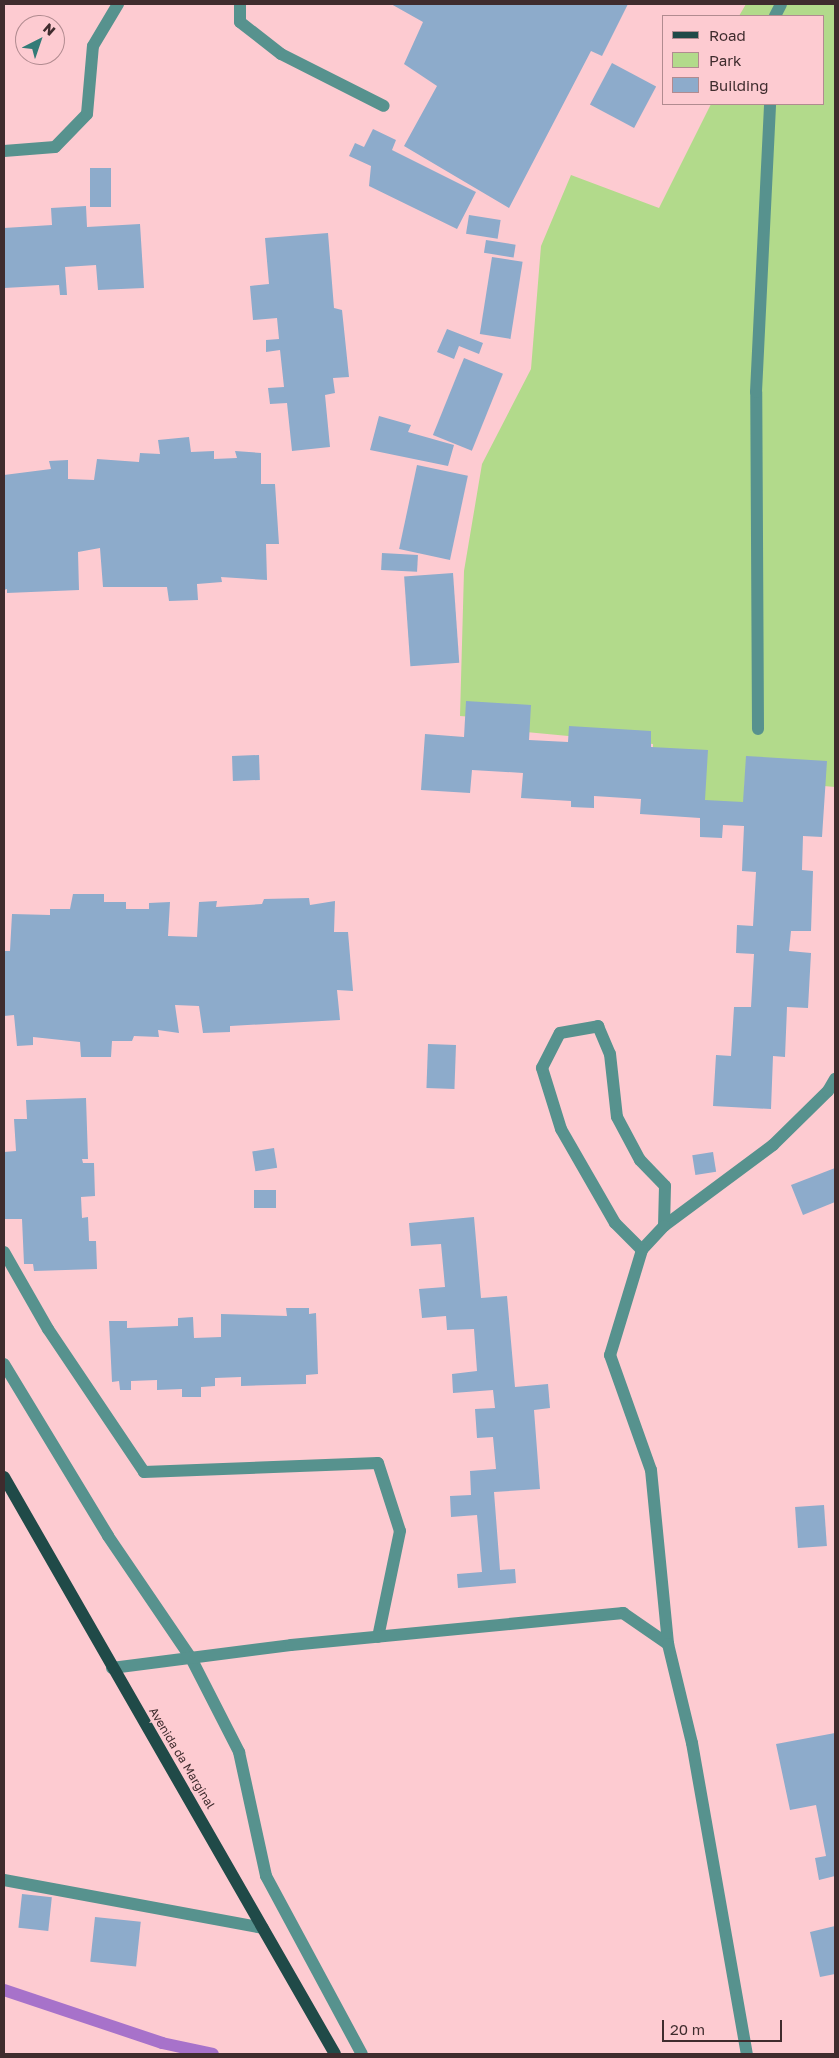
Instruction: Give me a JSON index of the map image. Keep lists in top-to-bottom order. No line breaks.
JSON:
{"streets":{"main road":["Avenida da Marginal"]},"legend":["Road","Park","Building"],"scale_bar":"20 m","north":"top right"}
